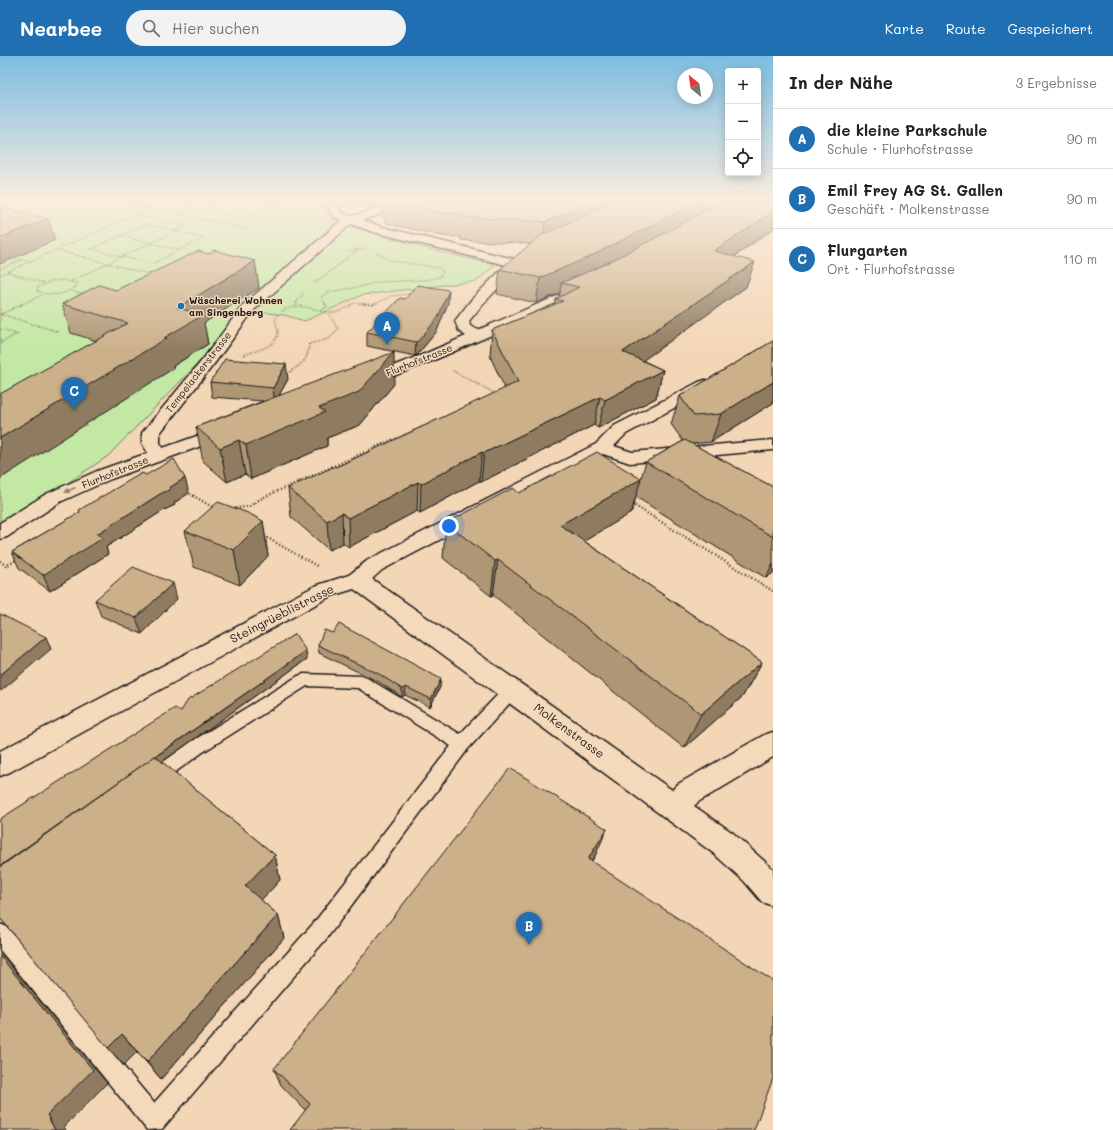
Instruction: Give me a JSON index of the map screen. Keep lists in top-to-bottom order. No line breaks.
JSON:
{"streets":{"street":["Flurhofstrasse","Tempelackerstrasse","Steingrüeblistrasse","Molkenstrasse"]},"crossings":[["Flurhofstrasse","Tempelackerstrasse"],["Steingrüeblistrasse","Molkenstrasse"]],"places":["Wäscherei Wohnen am Singenberg"],"north":"top left","page":{"header":"Nearbee","search":"Hier suchen","nav":["Karte","Route","Gespeichert"],"heading":["In der Nähe","3 Ergebnisse"],"map_buttons":["+","−"],"list":[{"mark":"A","name":"die kleine Parkschule","note":"Schule · Flurhofstrasse","value":"90 m"},{"mark":"B","name":"Emil Frey AG St. Gallen","note":"Geschäft · Molkenstrasse","value":"90 m"},{"mark":"C","name":"Flurgarten","note":"Ort · Flurhofstrasse","value":"110 m"}],"pins":["A","C","B"]}}
